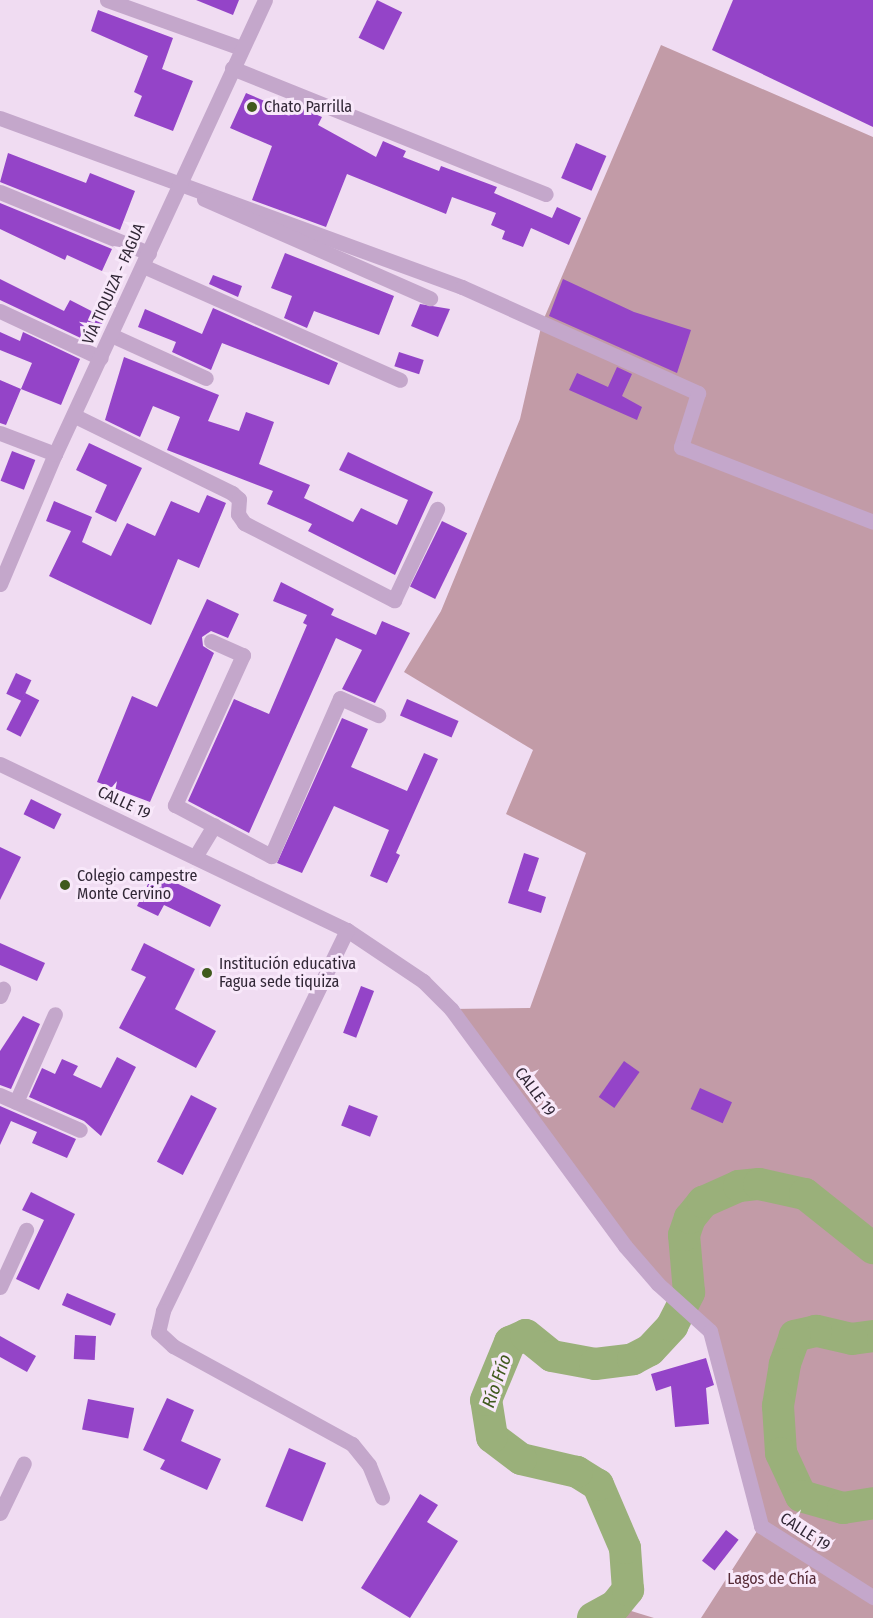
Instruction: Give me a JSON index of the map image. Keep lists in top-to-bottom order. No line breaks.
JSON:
{"streets":{"street":["VÍA TIQUIZA - FAGUA","CALLE 19"]},"water":["Río Frío"],"parks":["Lagos de Chía"],"places":["Chato Parrilla","Colegio campestre Monte Cervino","Institución educativa Fagua sede tiquiza"]}
